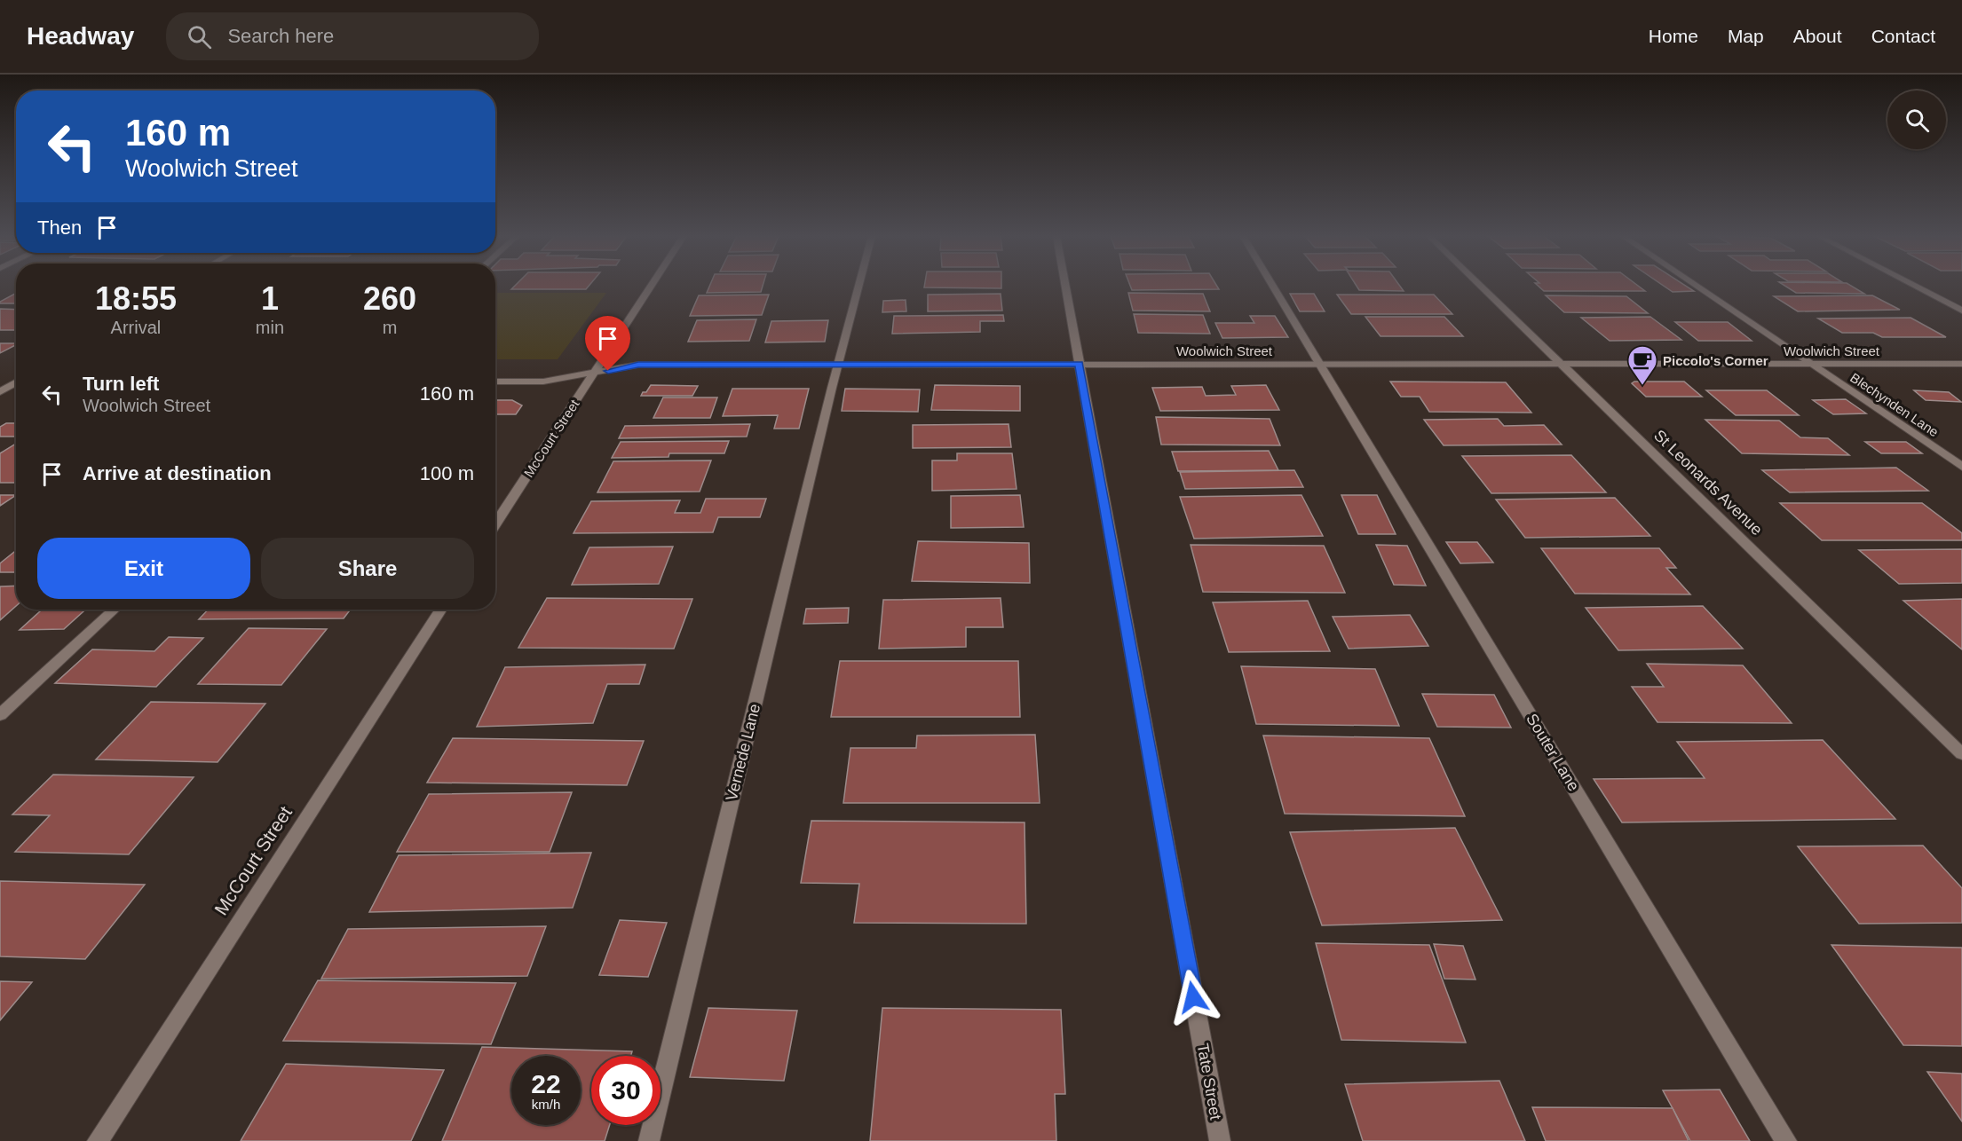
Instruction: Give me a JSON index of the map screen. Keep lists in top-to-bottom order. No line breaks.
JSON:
{"streets":{"street":["Woolwich Street","Blechynden Lane","McCourt Street","St Leonards Avenue","Vernede Lane","Souter Lane","Tate Street"]},"crossings":[["Woolwich Street","Blechynden Lane"],["Woolwich Street","McCourt Street"],["Woolwich Street","St Leonards Avenue"],["Woolwich Street","Vernede Lane"],["Woolwich Street","Souter Lane"],["Woolwich Street","Tate Street"]],"places":{"cafe":["Piccolo's Corner"]},"page":{"header":"Headway","search":"Search here","nav":["Home","Map","About","Contact"],"turn":["160 m","Woolwich Street"],"then":"Then","eta":["18:55","Arrival","1","min","260","m"],"list":[{"name":"Turn left","note":"Woolwich Street","value":"160 m"},{"name":"Arrive at destination","value":"100 m"}],"buttons":["Exit","Share"],"speed":"22 km/h","limit":"30"}}
